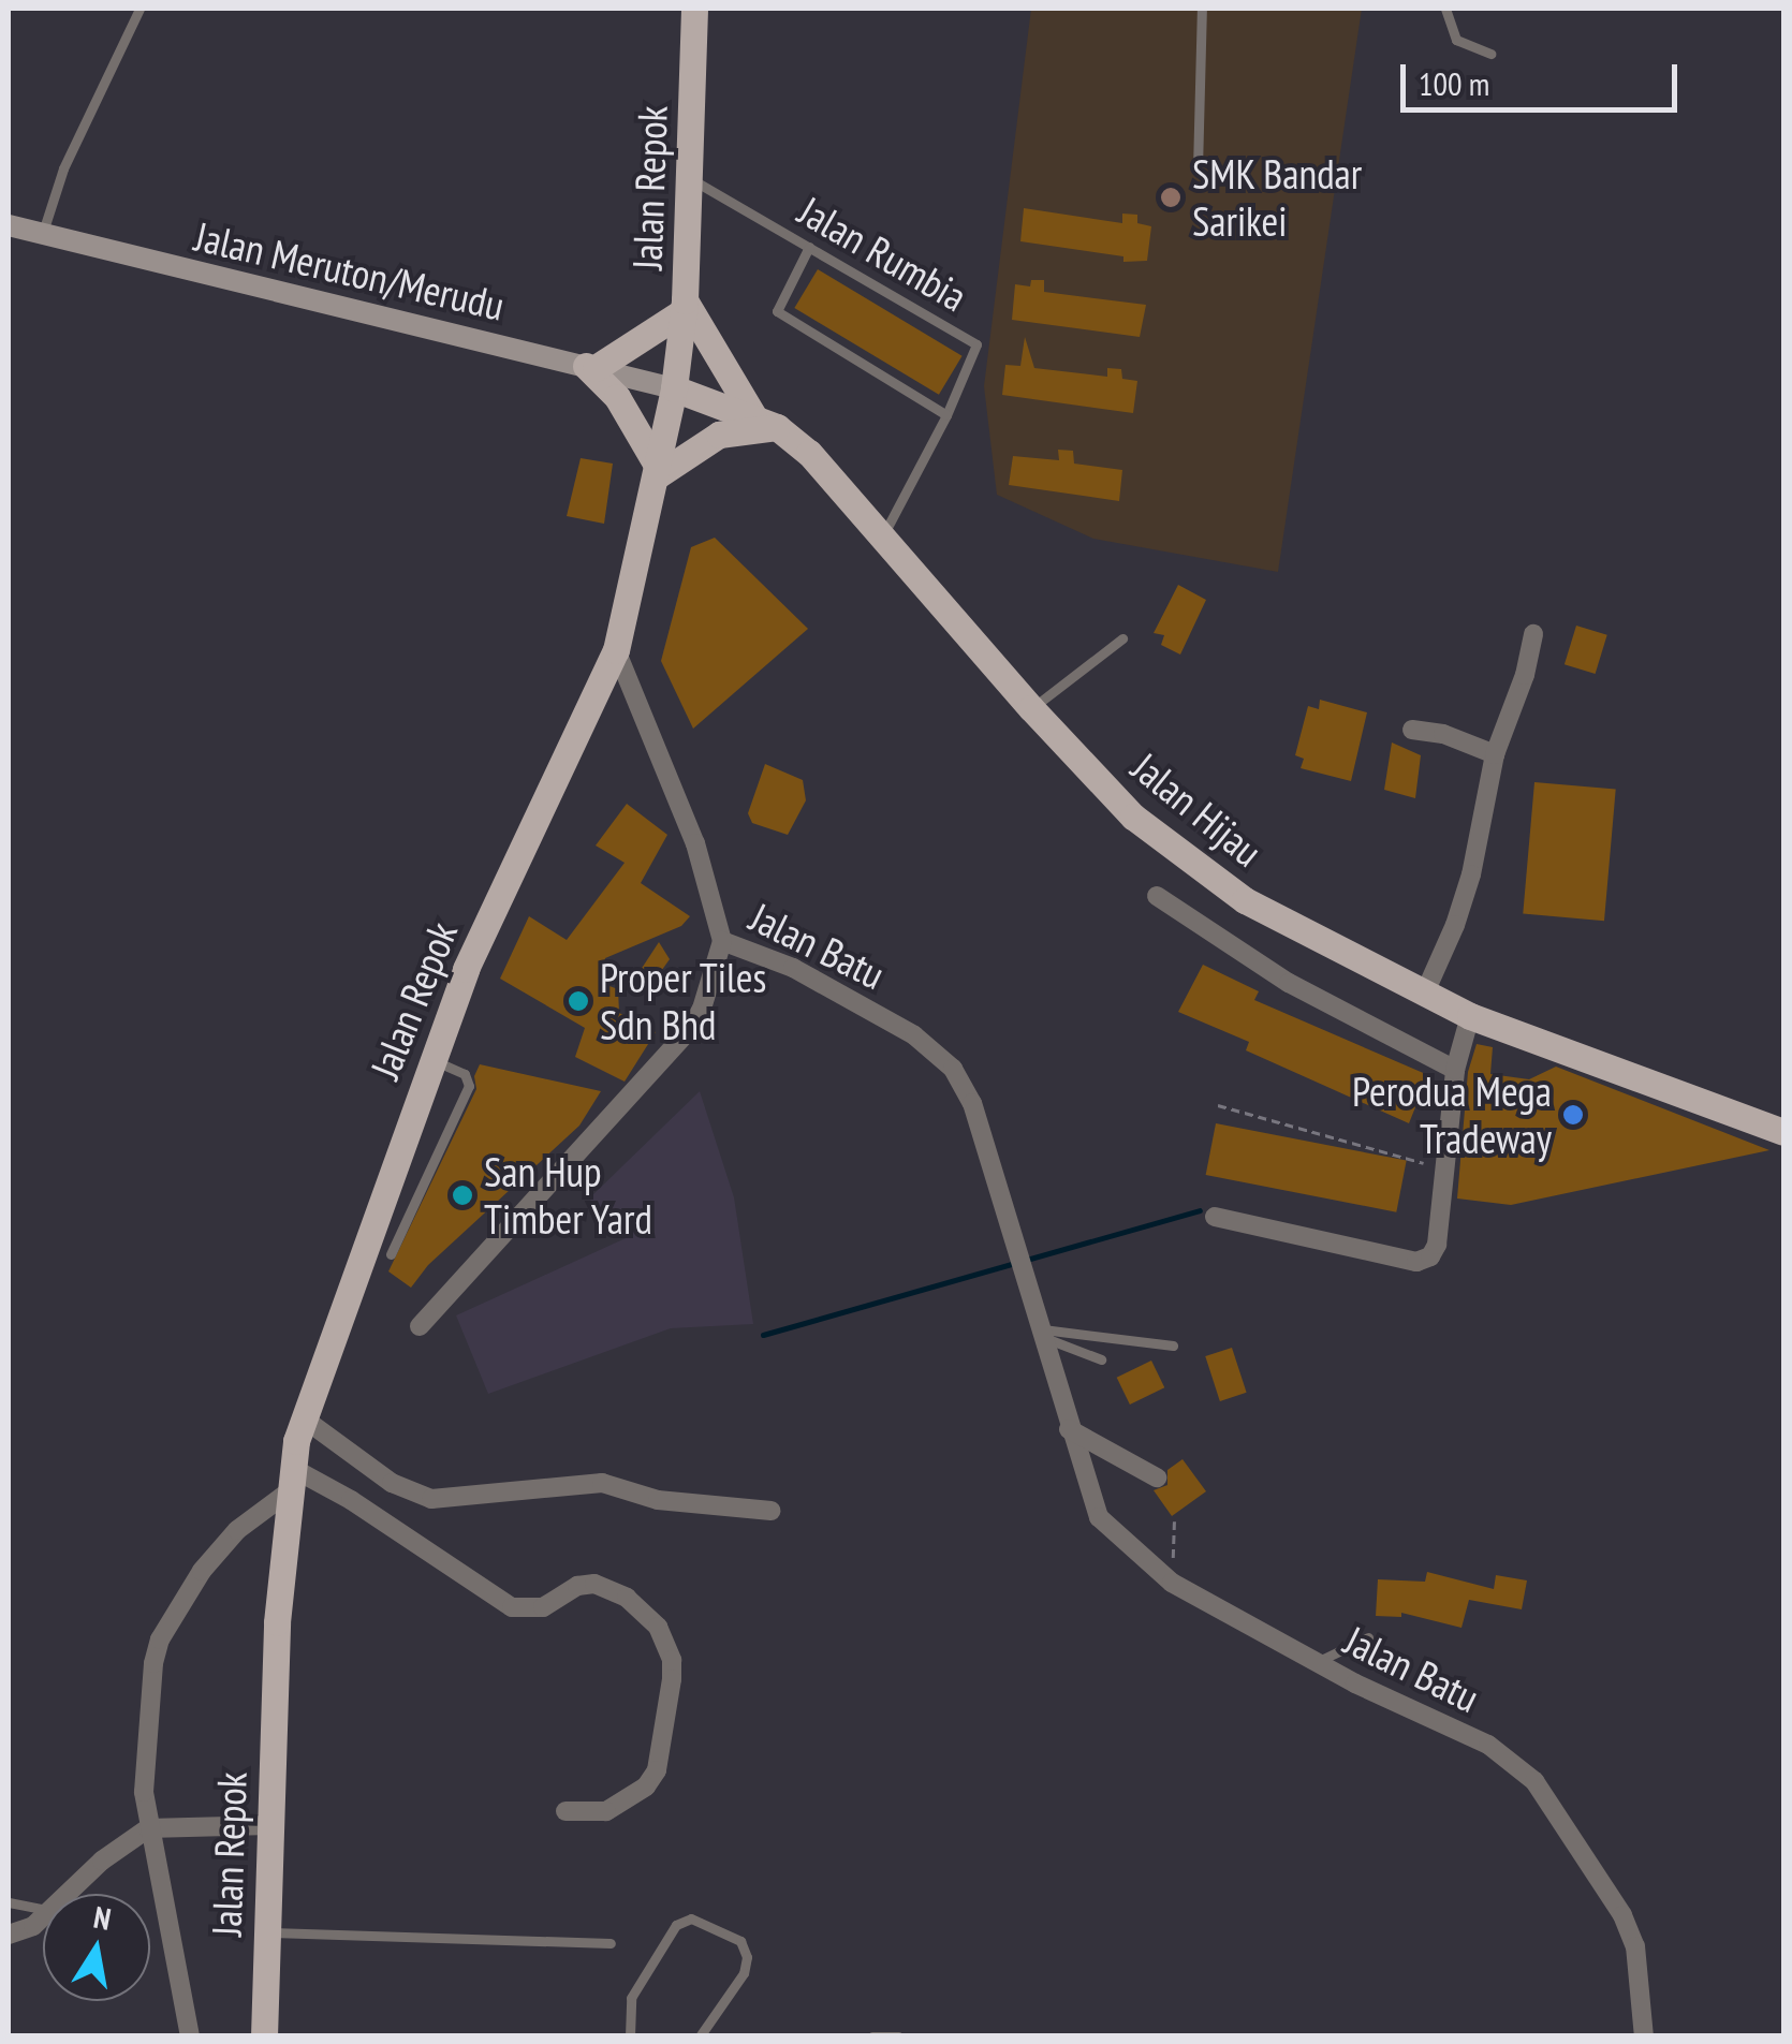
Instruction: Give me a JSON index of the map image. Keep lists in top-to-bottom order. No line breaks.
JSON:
{"streets":{"main road":["Jalan Repok","Jalan Meruton/Merudu","Jalan Hijau"],"street":["Jalan Batu"],"lane":["Jalan Rumbia"]},"crossings":[["Jalan Repok","Jalan Rumbia"],["Jalan Repok","Jalan Meruton/Merudu"],["Jalan Repok","Jalan Hijau"],["Jalan Repok","Jalan Batu"],["Jalan Meruton/Merudu","Jalan Hijau"]],"places":["SMK Bandar Sarikei","Proper Tiles Sdn Bhd","Perodua Mega Tradeway","San Hup Timber Yard"],"scale_bar":"100 m","north":"top"}
